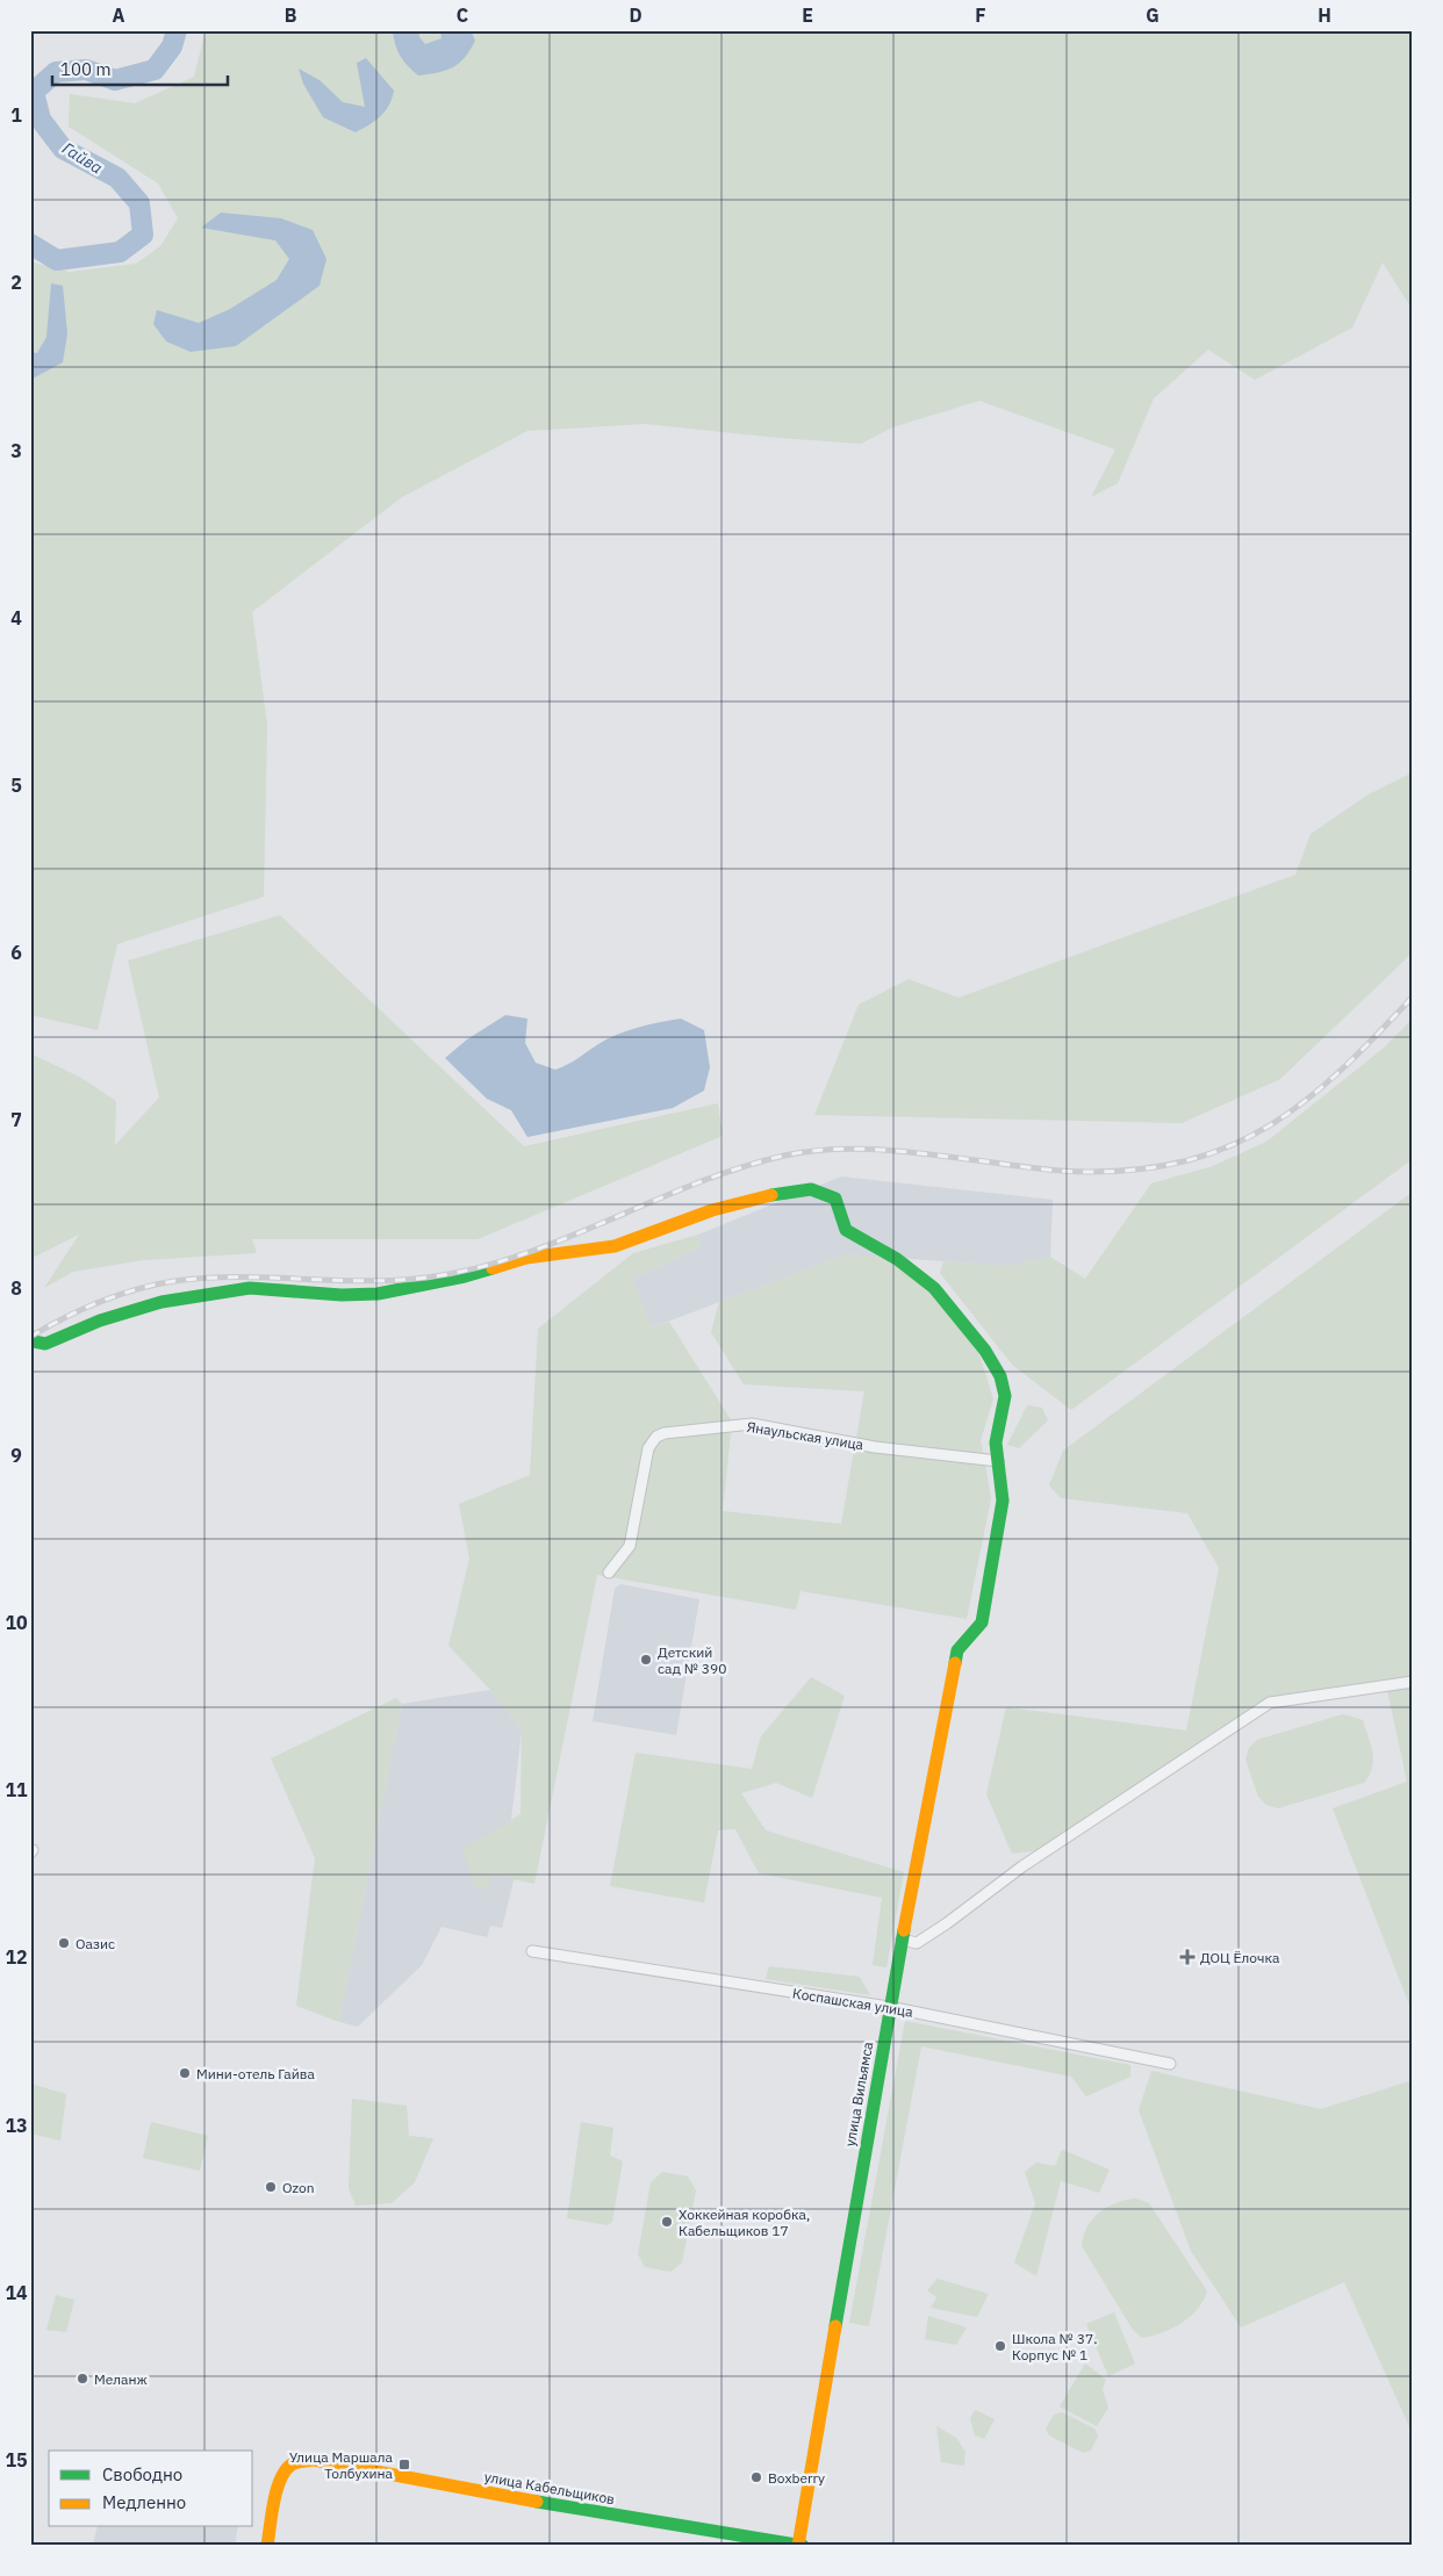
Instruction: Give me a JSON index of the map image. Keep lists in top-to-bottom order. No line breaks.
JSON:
{"streets":{"street":["Янаульская улица","Коспашская улица","улица Вильямса","улица Кабельщиков"]},"crossings":[["Янаульская улица","улица Вильямса"],["Коспашская улица","улица Вильямса"],["улица Вильямса","улица Кабельщиков"]],"water":["Гайва"],"places":{"other":["Детский сад № 390","Оазис","Мини-отель Гайва","Ozon","Хоккейная коробка, Кабельщиков 17","Школа № 37. Корпус № 1","Меланж","Boxberry"],"health":["ДОЦ Ёлочка"],"transit":["Улица Маршала Толбухина"]},"legend":["Свободно","Медленно"],"scale_bar":"100 m","grid":{"columns":["A","B","C","D","E","F","G","H"],"rows":["1","2","3","4","5","6","7","8","9","10","11","12","13","14","15"]}}
